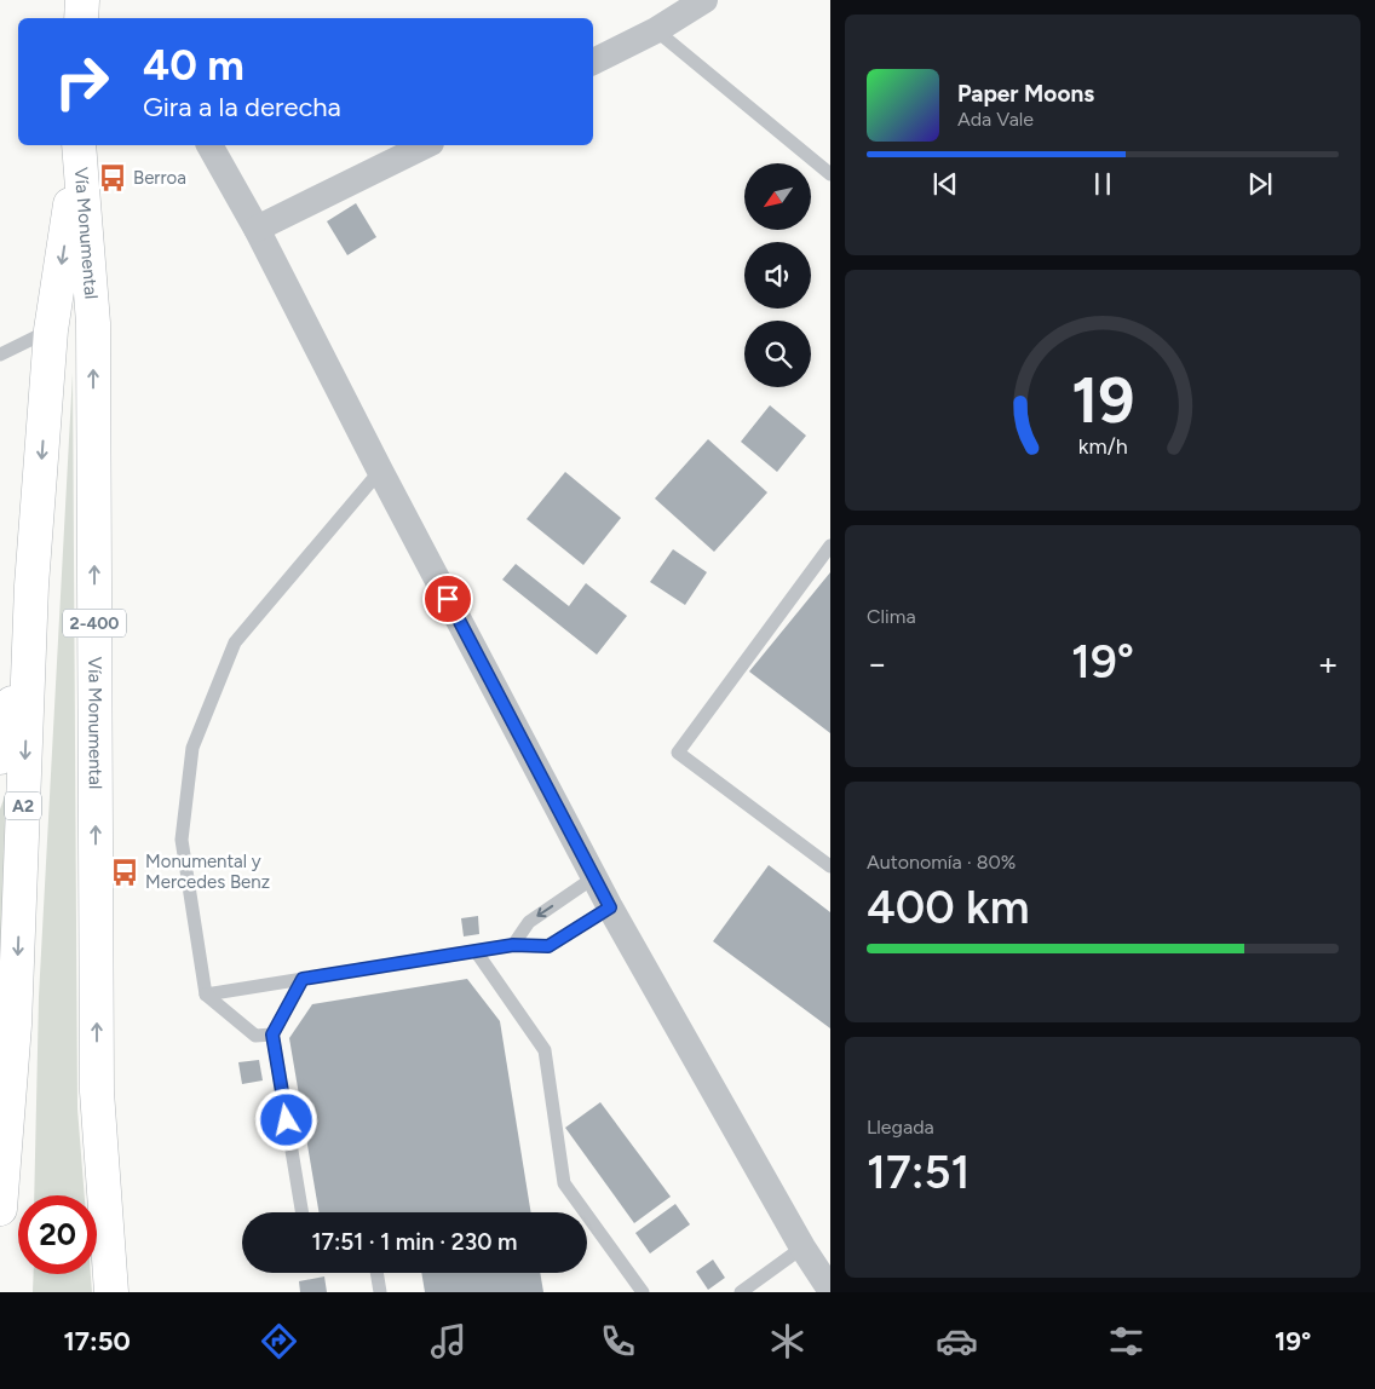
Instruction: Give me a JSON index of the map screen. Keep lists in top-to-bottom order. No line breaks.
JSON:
{"streets":{"highway":["Vía Monumental","2-400","A2"]},"places":{"bus stop":["Berroa","Monumental y Mercedes Benz"]},"north":"bottom left","page":{"turn":["40 m","Gira a la derecha"],"song":["Paper Moons","Ada Vale"],"tile":["Clima",["Autonomía · 80%","400 km"],["Llegada","17:51"]],"heat":["−","19°","+"],"limit":"20","trip":"17:51 · 1 min · 230 m","tabs":["17:50","19°"],"gauge":["19","km/h"]}}
